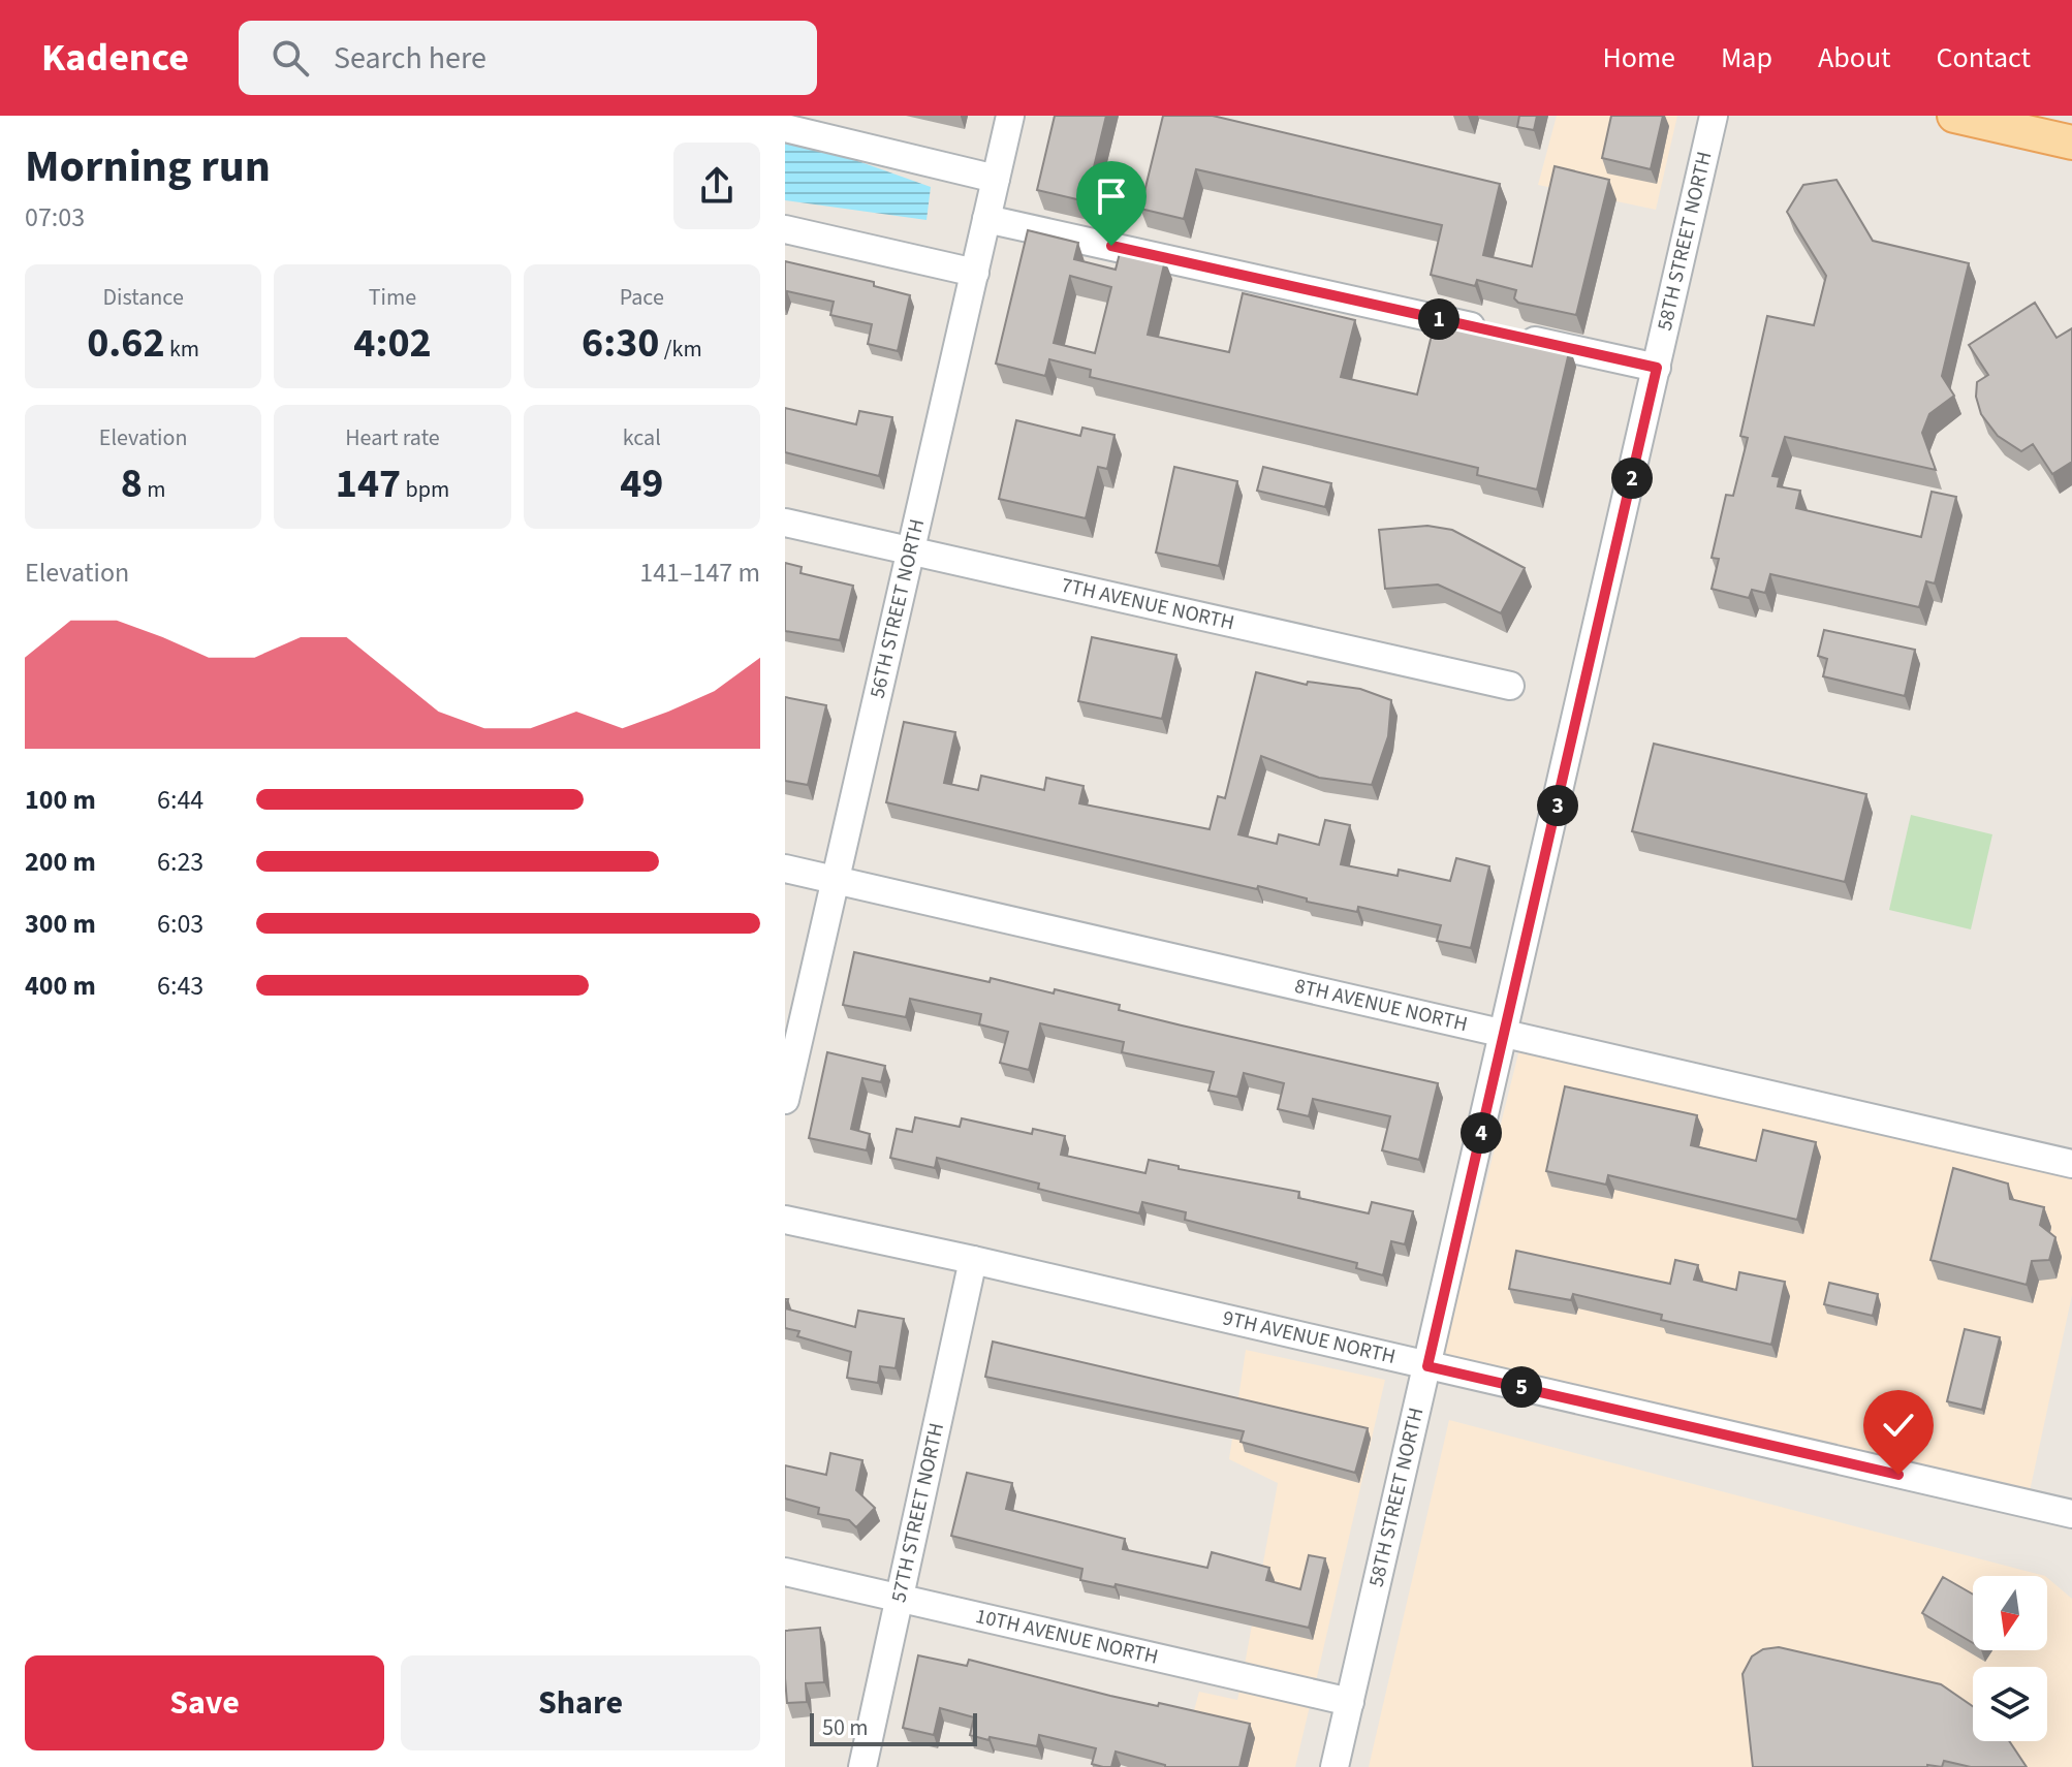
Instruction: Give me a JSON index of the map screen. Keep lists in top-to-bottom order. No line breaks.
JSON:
{"streets":{"street":["58TH STREET NORTH","7TH AVENUE NORTH","56TH STREET NORTH","8TH AVENUE NORTH","9TH AVENUE NORTH","57TH STREET NORTH","10TH AVENUE NORTH"]},"crossings":[["58TH STREET NORTH","8TH AVENUE NORTH"],["58TH STREET NORTH","9TH AVENUE NORTH"],["58TH STREET NORTH","10TH AVENUE NORTH"],["7TH AVENUE NORTH","56TH STREET NORTH"],["56TH STREET NORTH","8TH AVENUE NORTH"],["9TH AVENUE NORTH","57TH STREET NORTH"],["57TH STREET NORTH","10TH AVENUE NORTH"]],"scale_bar":"50 m","north":"bottom","page":{"header":"Kadence","search":"Search here","nav":["Home","Map","About","Contact"],"heading":["Morning run","07:03"],"stats":[["Distance","0.62 km"],["Time","4:02"],["Pace","6:30 /km"],["Elevation","8 m"],["Heart rate","147 bpm"],["kcal","49"]],"pins":["1","2","3","4","5"],"chart":["Elevation","141–147 m"],"list":[{"name":"100 m","note":"6:44"},{"name":"200 m","note":"6:23"},{"name":"300 m","note":"6:03"},{"name":"400 m","note":"6:43"}],"buttons":["Save","Share"],"scale":"50 m"}}
